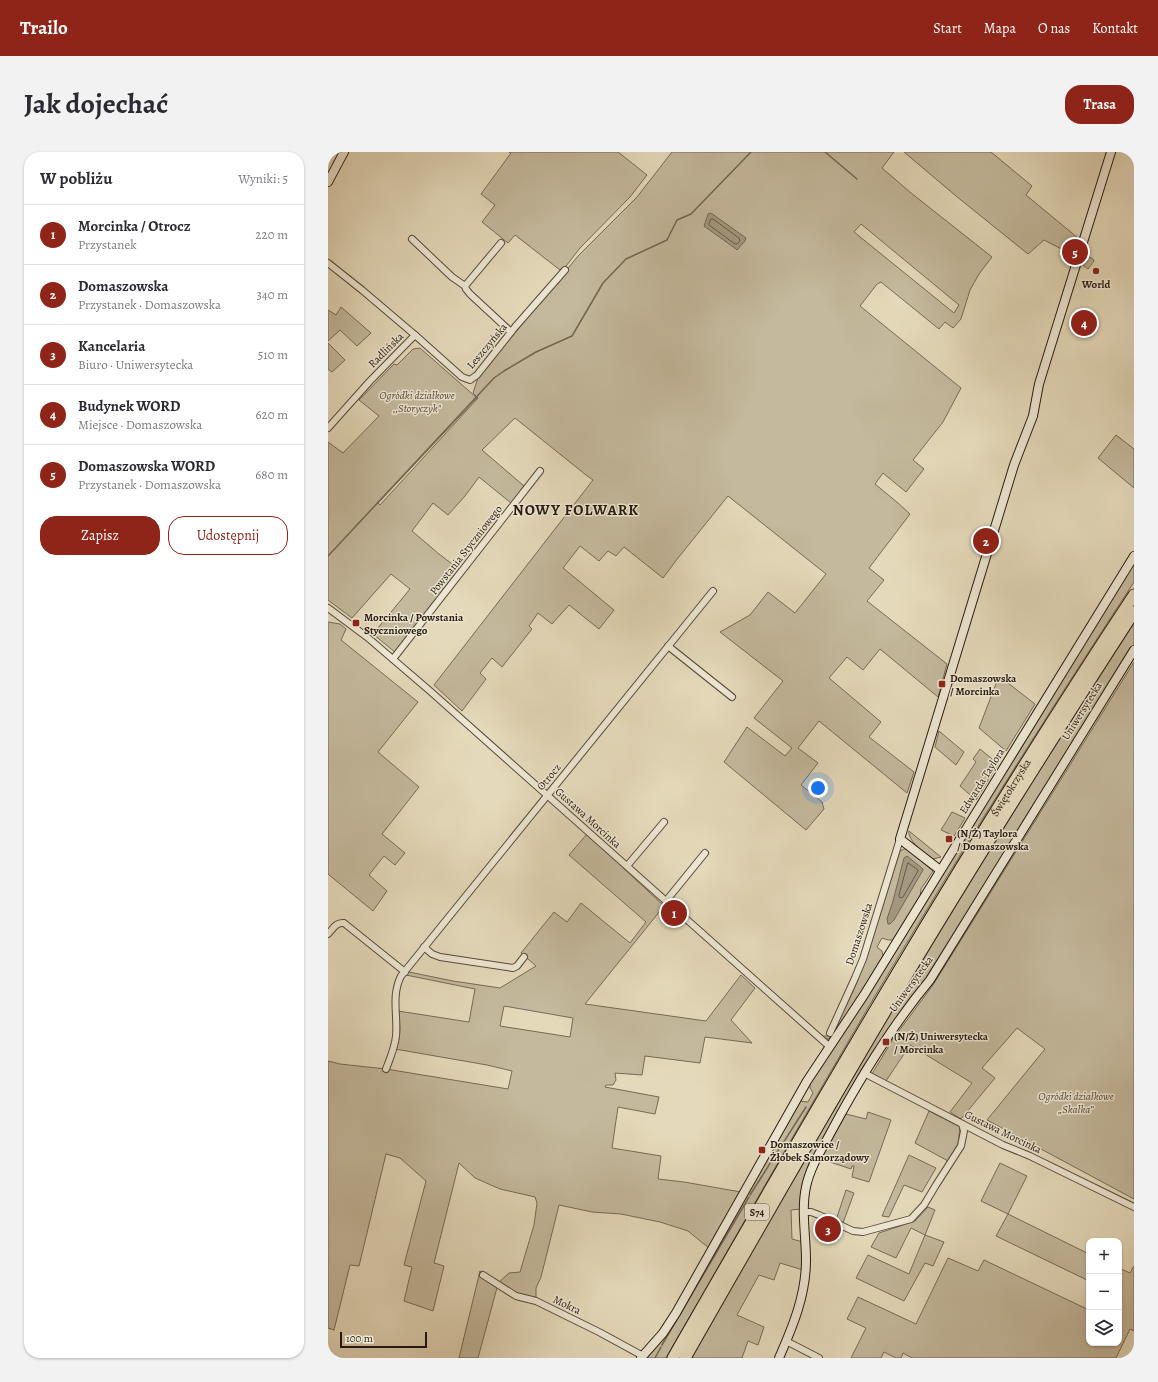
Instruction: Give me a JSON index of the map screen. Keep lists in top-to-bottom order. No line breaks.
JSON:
{"streets":{"highway":["Świętokrzyska","S74"],"street":["Leszczyńska","Radlińska","Powstania Styczniowego","Uniwersytecka","Otrocz","Edwarda Taylora","Gustawa Morcinka","Domaszowska","Mokra"]},"crossings":[["Leszczyńska","Radlińska"],["Powstania Styczniowego","Gustawa Morcinka"],["Uniwersytecka","Gustawa Morcinka"],["Otrocz","Gustawa Morcinka"],["Edwarda Taylora","Gustawa Morcinka"],["Edwarda Taylora","Mokra"],["Świętokrzyska","S74"]],"districts":["NOWY FOLWARK"],"parks":["Ogródki działkowe ,,Storyczyk\"","Ogródki działkowe „Skałka”"],"places":{"other":["World"],"transit":["Morcinka / Powstania Styczniowego","Domaszowska / Morcinka","(N/Ż) Taylora / Domaszowska","(N/Ż) Uniwersytecka / Morcinka","Domaszowice / Żłobek Samorządowy"]},"scale_bar":"100 m","page":{"header":"Trailo","nav":["Start","Mapa","O nas","Kontakt"],"title":"Jak dojechać","buttons":["Trasa",["Zapisz","Udostępnij"]],"heading":["W pobliżu","Wyniki: 5"],"list":[{"mark":"1","name":"Morcinka / Otrocz","note":"Przystanek","value":"220 m"},{"mark":"2","name":"Domaszowska","note":"Przystanek · Domaszowska","value":"340 m"},{"mark":"3","name":"Kancelaria","note":"Biuro · Uniwersytecka","value":"510 m"},{"mark":"4","name":"Budynek WORD","note":"Miejsce · Domaszowska","value":"620 m"},{"mark":"5","name":"Domaszowska WORD","note":"Przystanek · Domaszowska","value":"680 m"}],"pins":["5","4","2","1","3"],"map_buttons":["+","−"],"scale":"100 m"}}
